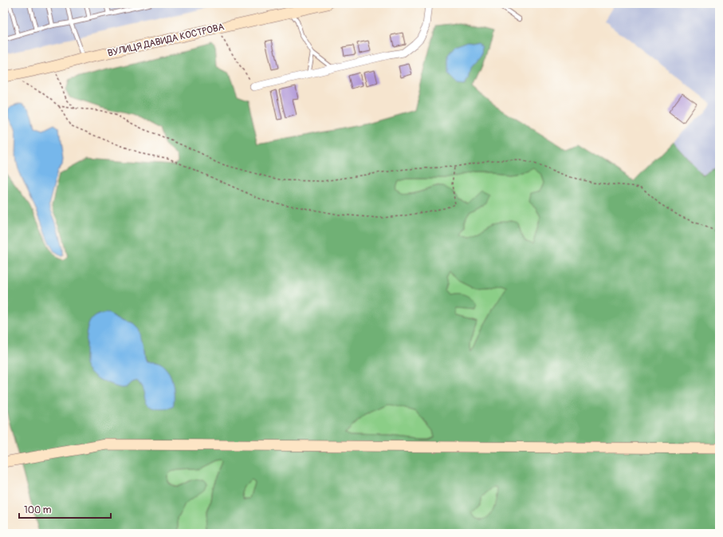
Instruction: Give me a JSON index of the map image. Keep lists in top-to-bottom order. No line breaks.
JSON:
{"streets":{"main road":["ВУЛИЦЯ ДАВИДА КОСТРОВА"]},"scale_bar":"100 m"}
